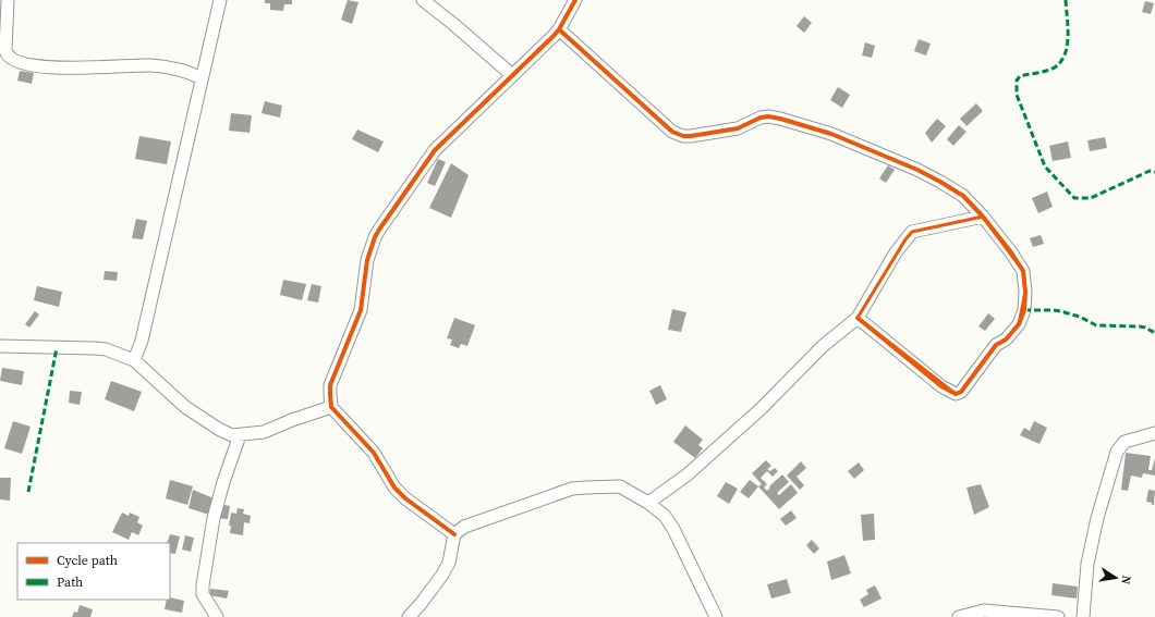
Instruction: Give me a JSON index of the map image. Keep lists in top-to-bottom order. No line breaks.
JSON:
{"legend":["Cycle path","Path"],"north":"right"}
